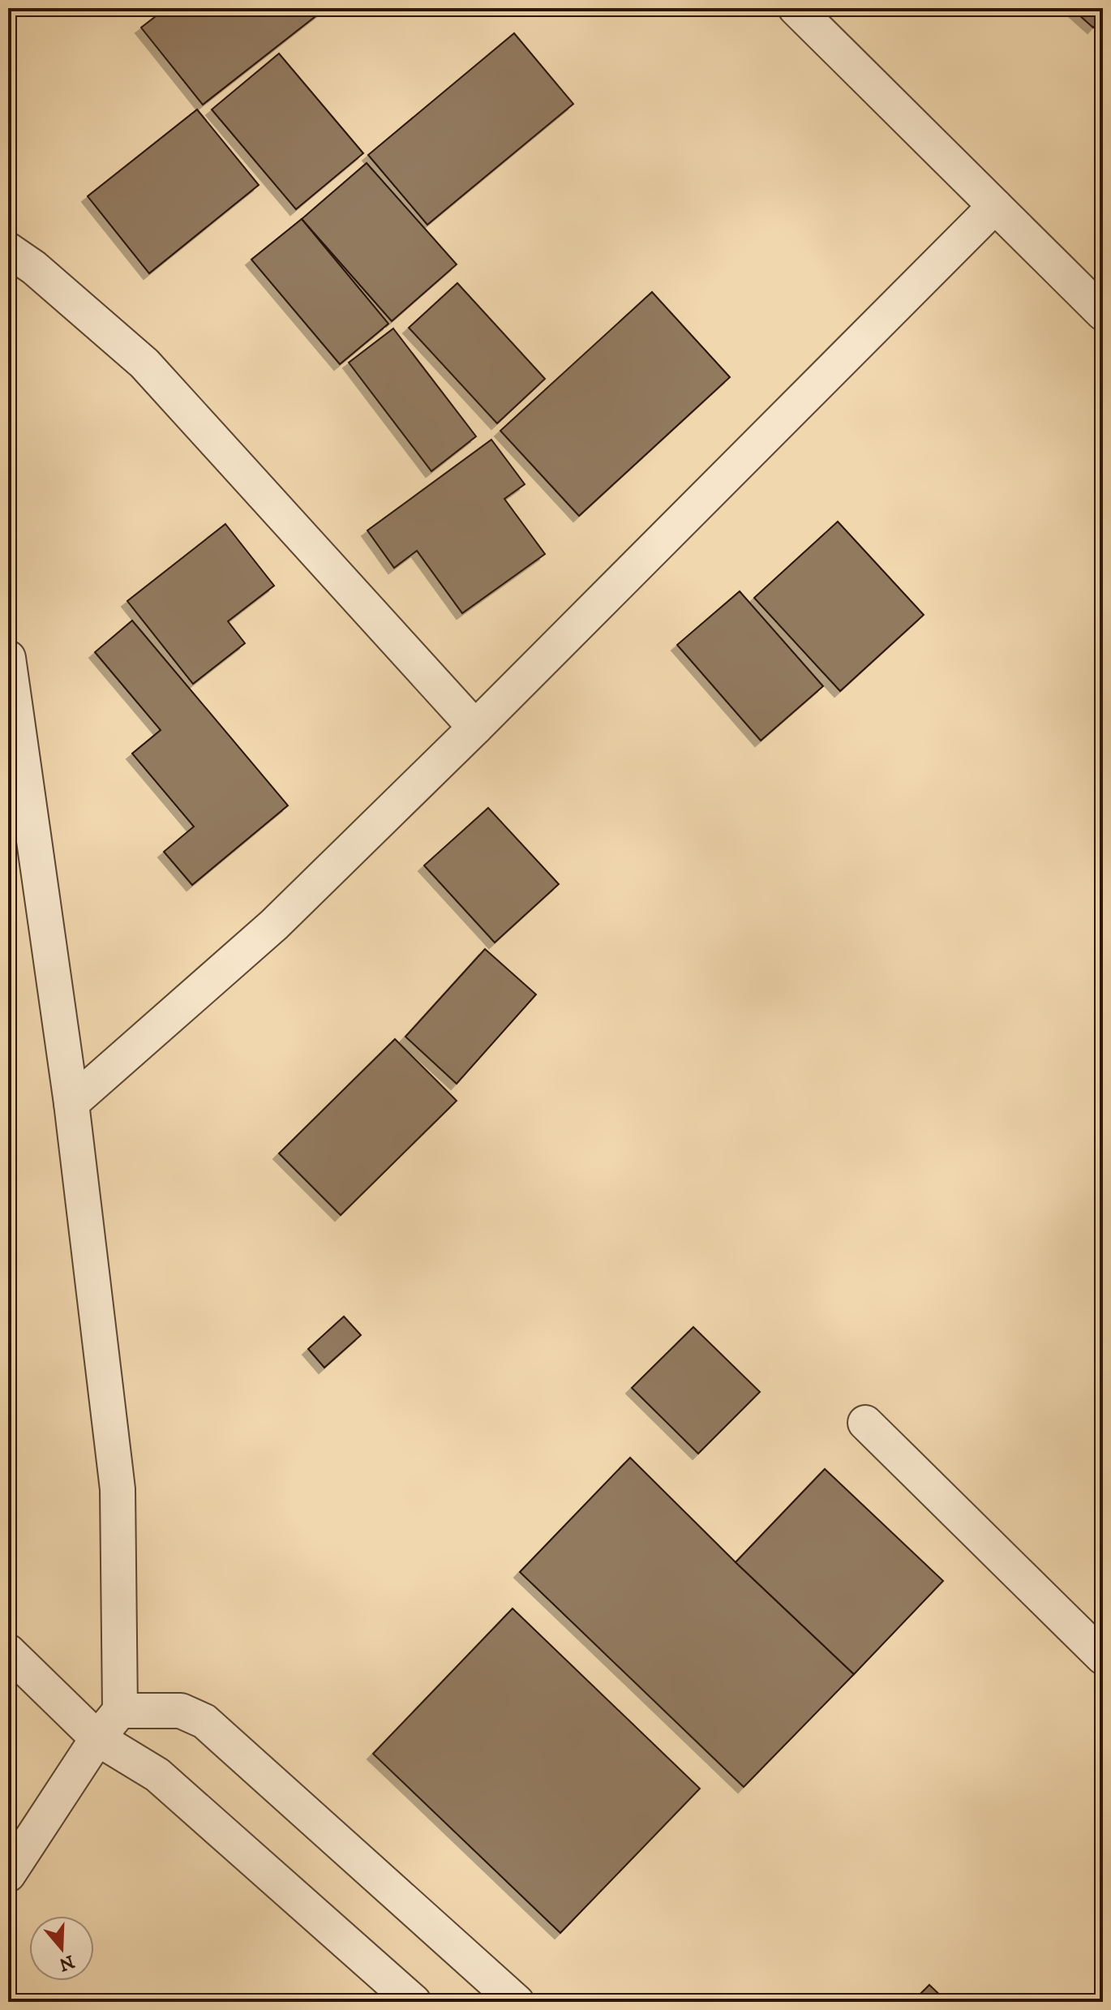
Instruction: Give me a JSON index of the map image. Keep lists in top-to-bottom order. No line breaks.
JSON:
{"north":"bottom"}
